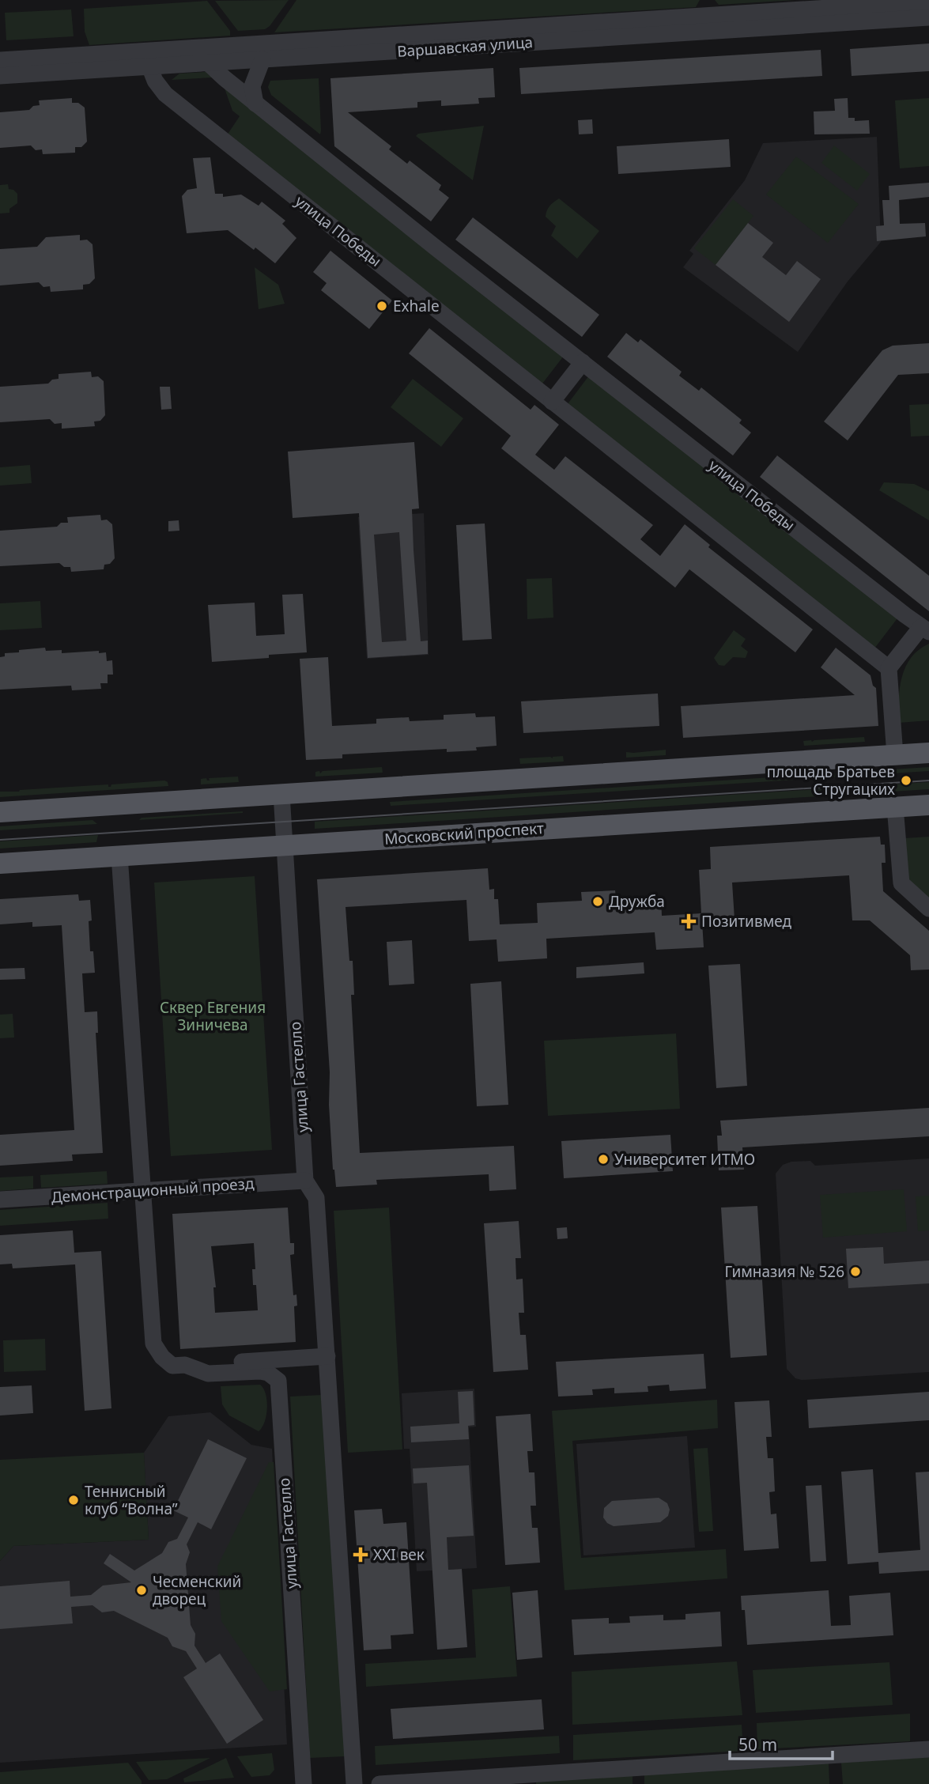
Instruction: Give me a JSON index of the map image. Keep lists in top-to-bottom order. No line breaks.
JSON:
{"streets":{"main road":["Московский проспект"],"street":["Варшавская улица","улица Победы","улица Гастелло","Демонстрационный проезд"]},"crossings":[["Варшавская улица","улица Победы"],["Московский проспект","улица Гастелло"],["улица Гастелло","Демонстрационный проезд"]],"parks":["Сквер Евгения Зиничева"],"places":{"other":["Exhale","площадь Братьев Стругацких","Дружба","Университет ИТМО","Гимназия № 526","Теннисный клуб “Волна”","Чесменский дворец"],"health":["Позитивмед","XXI век"]},"scale_bar":"50 m"}
